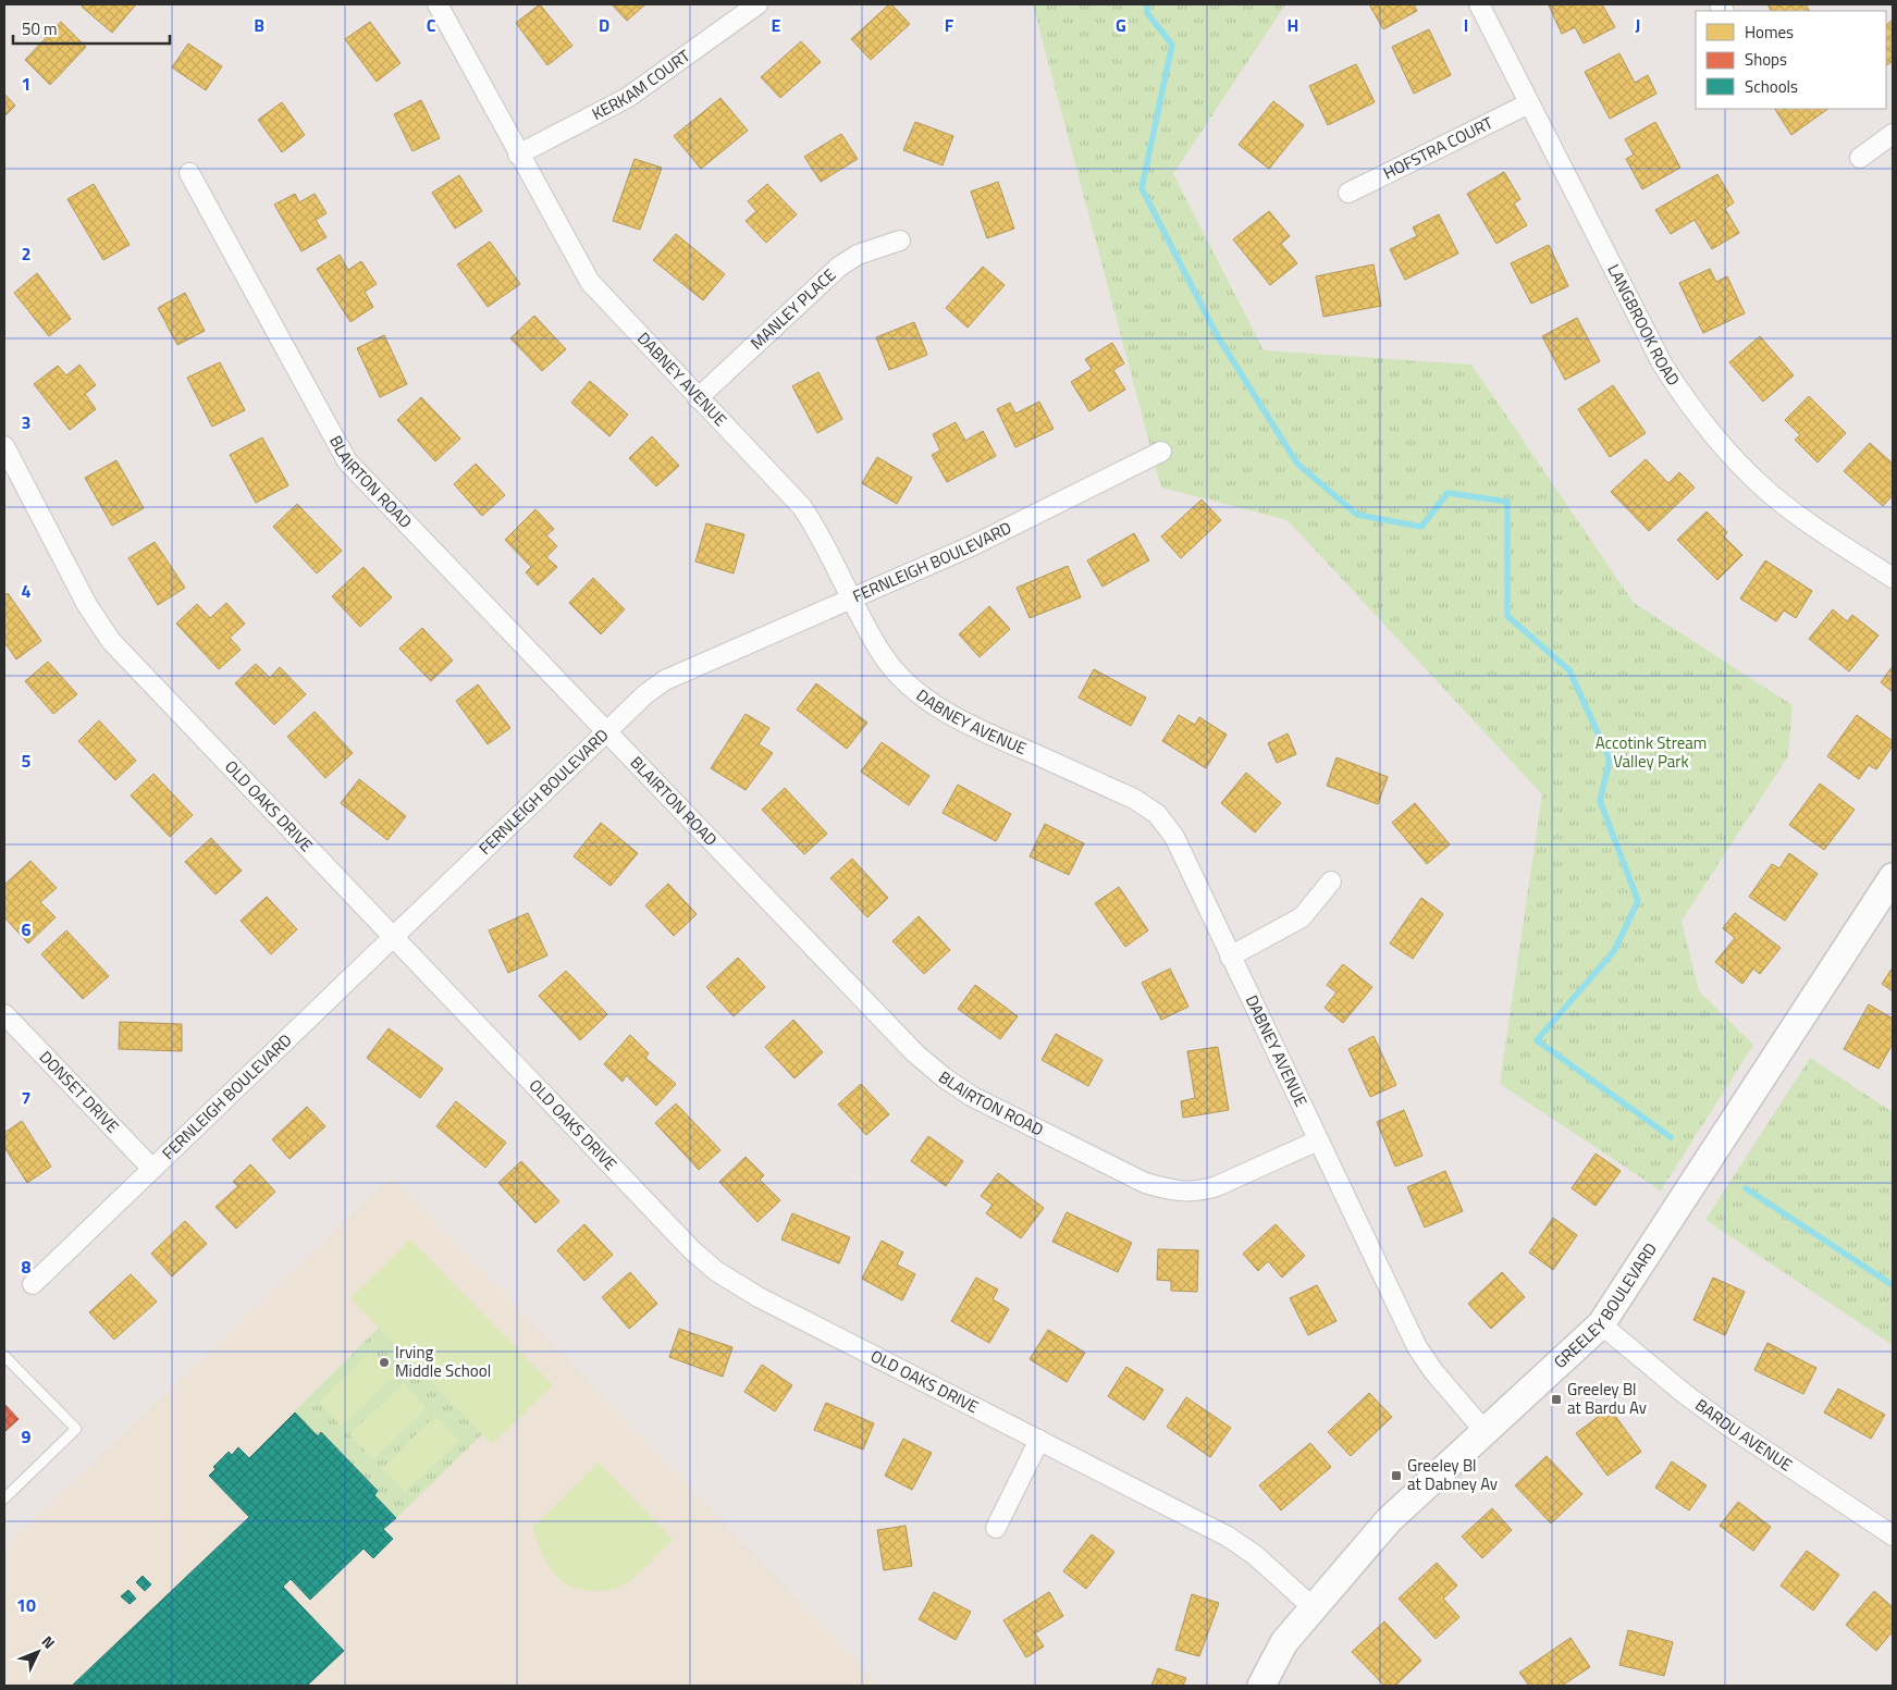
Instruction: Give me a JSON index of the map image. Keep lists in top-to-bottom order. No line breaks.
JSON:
{"streets":{"street":["KERKAM COURT","HOFSTRA COURT","MANLEY PLACE","LANGBROOK ROAD","DABNEY AVENUE","BLAIRTON ROAD","FERNLEIGH BOULEVARD","OLD OAKS DRIVE","DONSET DRIVE","GREELEY BOULEVARD","BARDU AVENUE"]},"crossings":[["KERKAM COURT","DABNEY AVENUE"],["HOFSTRA COURT","LANGBROOK ROAD"],["MANLEY PLACE","DABNEY AVENUE"],["DABNEY AVENUE","BLAIRTON ROAD"],["DABNEY AVENUE","FERNLEIGH BOULEVARD"],["DABNEY AVENUE","GREELEY BOULEVARD"],["BLAIRTON ROAD","FERNLEIGH BOULEVARD"],["FERNLEIGH BOULEVARD","OLD OAKS DRIVE"],["FERNLEIGH BOULEVARD","DONSET DRIVE"],["OLD OAKS DRIVE","GREELEY BOULEVARD"],["GREELEY BOULEVARD","BARDU AVENUE"]],"parks":["Accotink Stream Valley Park"],"places":{"other":["Irving Middle School"],"transit":["Greeley Bl at Bardu Av","Greeley Bl at Dabney Av"]},"legend":["Homes","Shops","Schools"],"scale_bar":"50 m","north":"top right","grid":{"columns":["B","C","D","E","F","G","H","I","J"],"rows":["1","2","3","4","5","6","7","8","9","10"]}}
